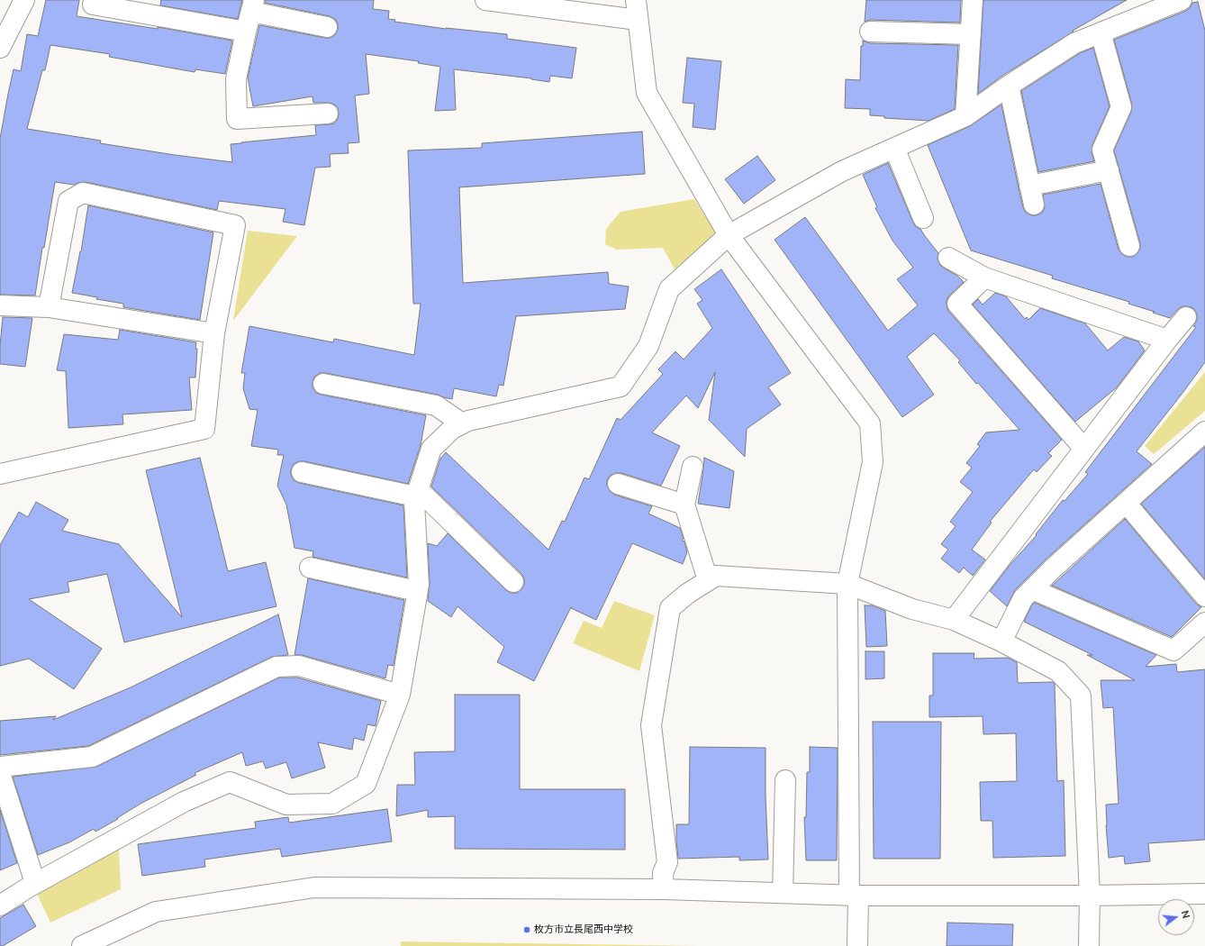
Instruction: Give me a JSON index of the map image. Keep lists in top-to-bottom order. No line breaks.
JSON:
{"places":["枚方市立長尾西中学校"],"north":"right"}
